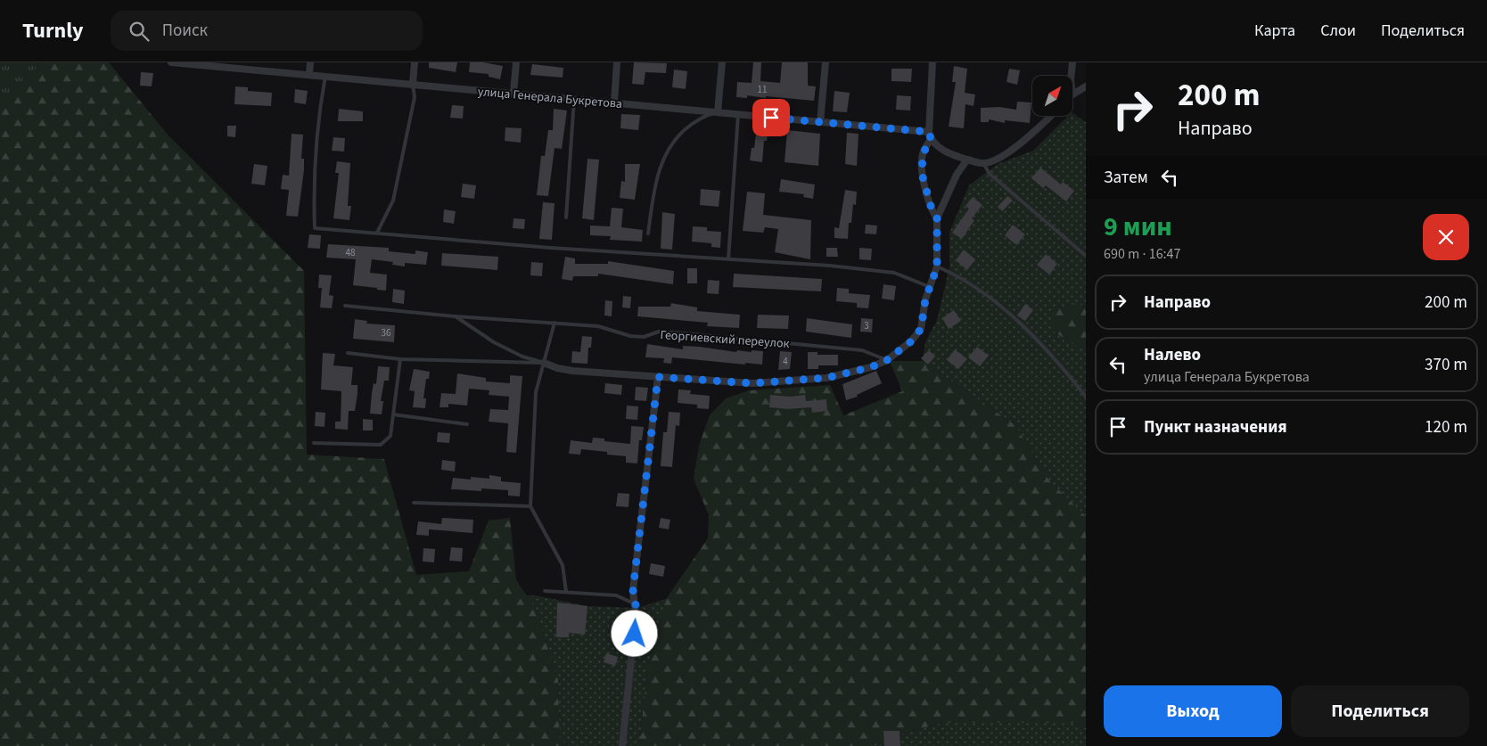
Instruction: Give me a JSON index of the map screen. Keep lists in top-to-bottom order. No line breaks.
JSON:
{"streets":{"street":["улица Генерала Букретова"],"lane":["Георгиевский переулок"]},"house_numbers":["11","48","3","36","4"],"north":"top right","page":{"header":"Turnly","search":"Поиск","nav":["Карта","Слои","Поделиться"],"turn":["200 m","Направо"],"then":"Затем","heading":["9 мин","690 m · 16:47"],"list":[{"name":"Направо","value":"200 m"},{"name":"Налево","note":"улица Генерала Букретова","value":"370 m"},{"name":"Пункт назначения","value":"120 m"}],"buttons":["Выход","Поделиться"]}}
